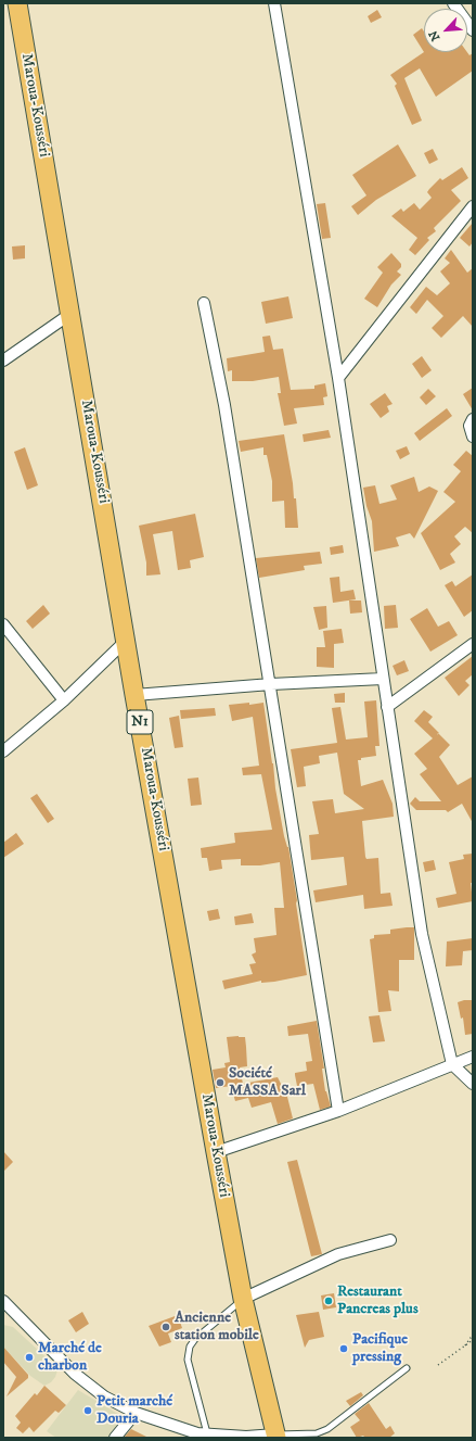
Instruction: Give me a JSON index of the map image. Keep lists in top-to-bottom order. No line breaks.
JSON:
{"streets":{"highway":["Maroua-Kousséri","N1"]},"places":["Société MASSA Sarl","Restaurant Pancreas plus","Ancienne station mobile","Pacifique pressing","Marché de charbon","Petit marché Douria"],"north":"bottom left"}
